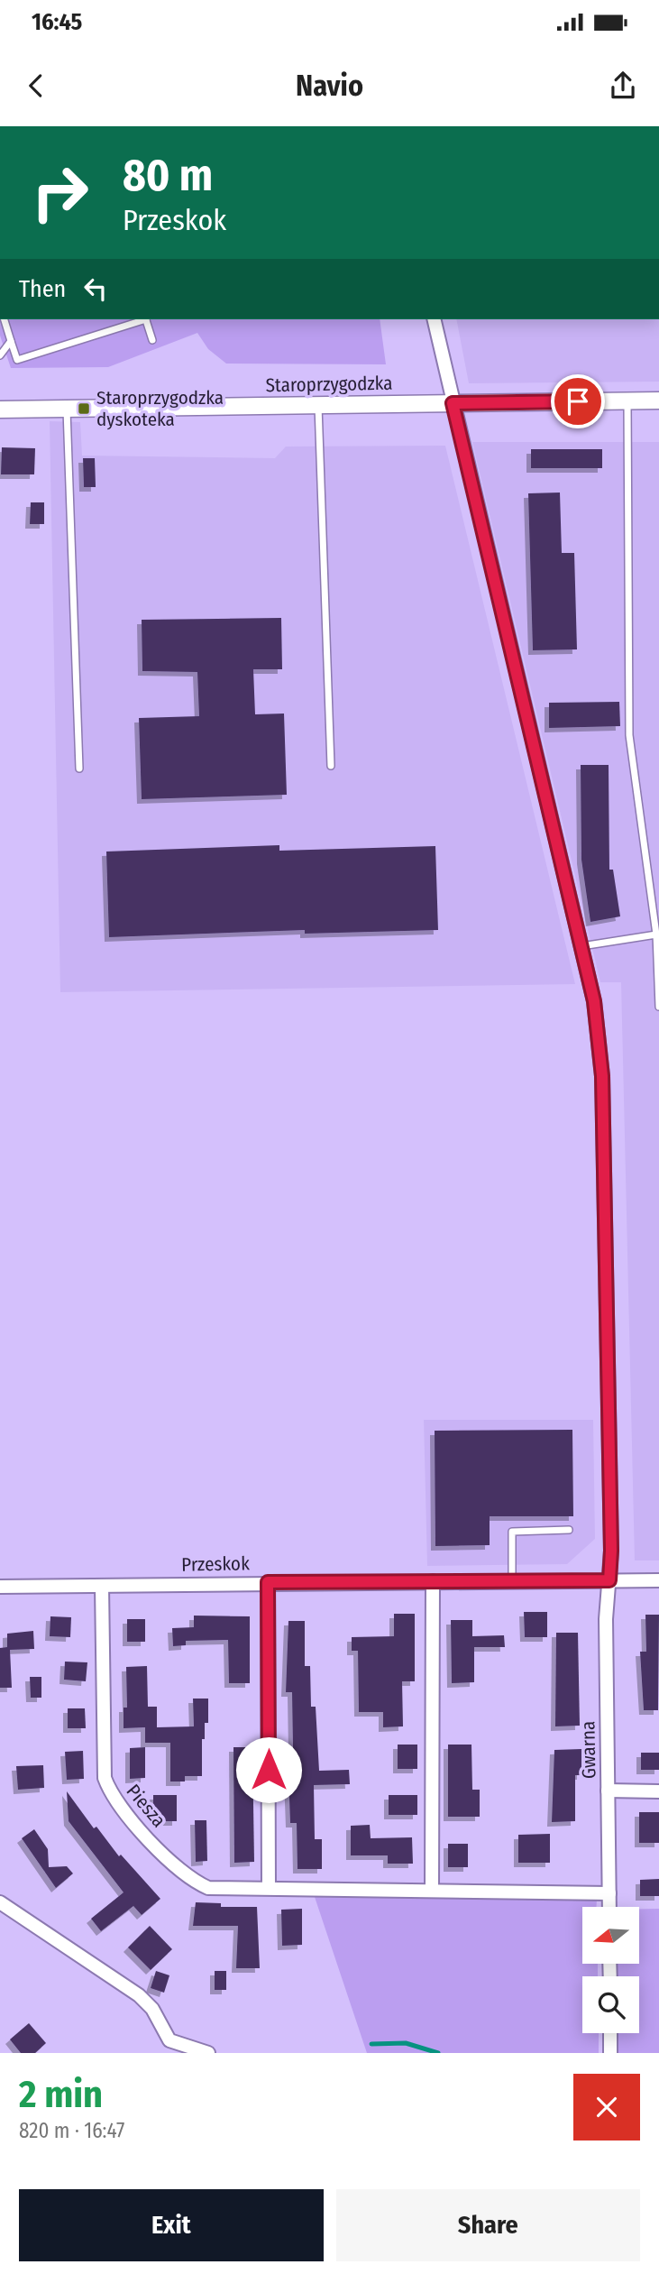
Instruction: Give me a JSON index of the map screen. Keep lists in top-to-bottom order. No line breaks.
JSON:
{"streets":{"street":["Staroprzygodzka","Przeskok","Gwarna","Piesza"]},"crossings":[["Staroprzygodzka","Gwarna"],["Przeskok","Gwarna"],["Przeskok","Piesza"],["Gwarna","Piesza"]],"places":{"transit":["Staroprzygodzka dyskoteka"]},"north":"left","page":{"status":"16:45","header":"Navio","turn":["80 m","Przeskok"],"then":"Then","heading":["2 min","820 m · 16:47"],"buttons":["Exit","Share"]}}
